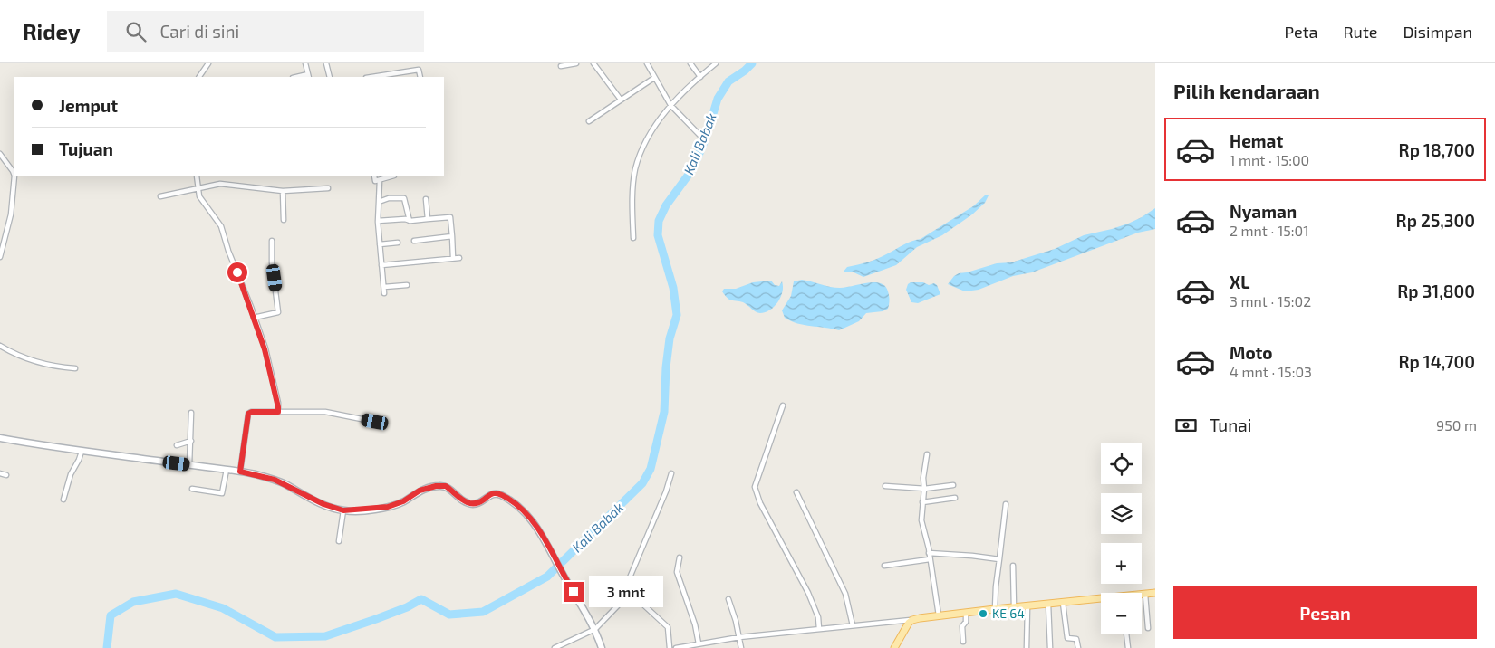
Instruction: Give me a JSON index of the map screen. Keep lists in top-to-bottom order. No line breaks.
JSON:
{"water":["Kali Babak"],"places":["KE 64"],"page":{"header":"Ridey","search":"Cari di sini","nav":["Peta","Rute","Disimpan"],"heading":"Pilih kendaraan","banner":["Jemput","Tujuan"],"list":[{"name":"Hemat","note":"1 mnt · 15:00","value":"Rp 18,700"},{"name":"Nyaman","note":"2 mnt · 15:01","value":"Rp 25,300"},{"name":"XL","note":"3 mnt · 15:02","value":"Rp 31,800"},{"name":"Moto","note":"4 mnt · 15:03","value":"Rp 14,700"}],"pay":["Tunai","950 m"],"map_buttons":["+","−"],"bubble":"3 mnt","buttons":"Pesan"}}
